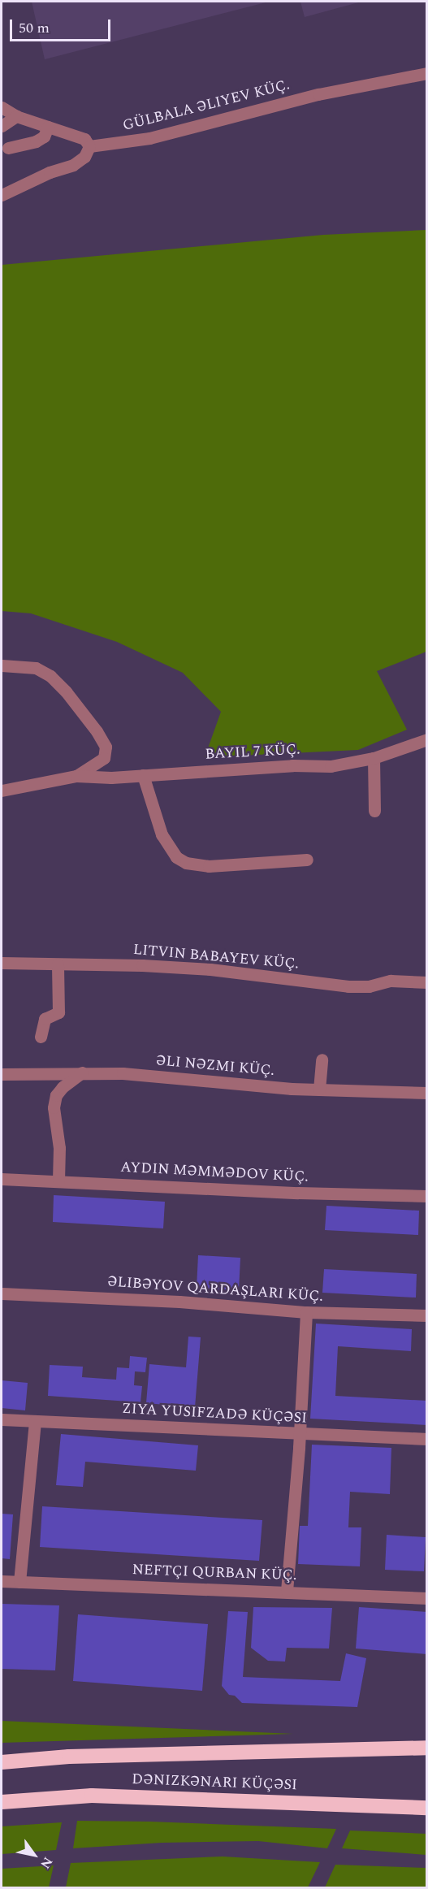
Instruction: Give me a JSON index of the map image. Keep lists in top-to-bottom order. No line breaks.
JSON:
{"streets":{"street":["GÜLBALA ƏLIYEV KÜÇ.","LITVIN BABAYEV KÜÇ.","ƏLI NƏZMI KÜÇ.","ZIYA YUSIFZADƏ KÜÇƏSI","NEFTÇI QURBAN KÜÇ."]},"scale_bar":"50 m","north":"bottom right"}
